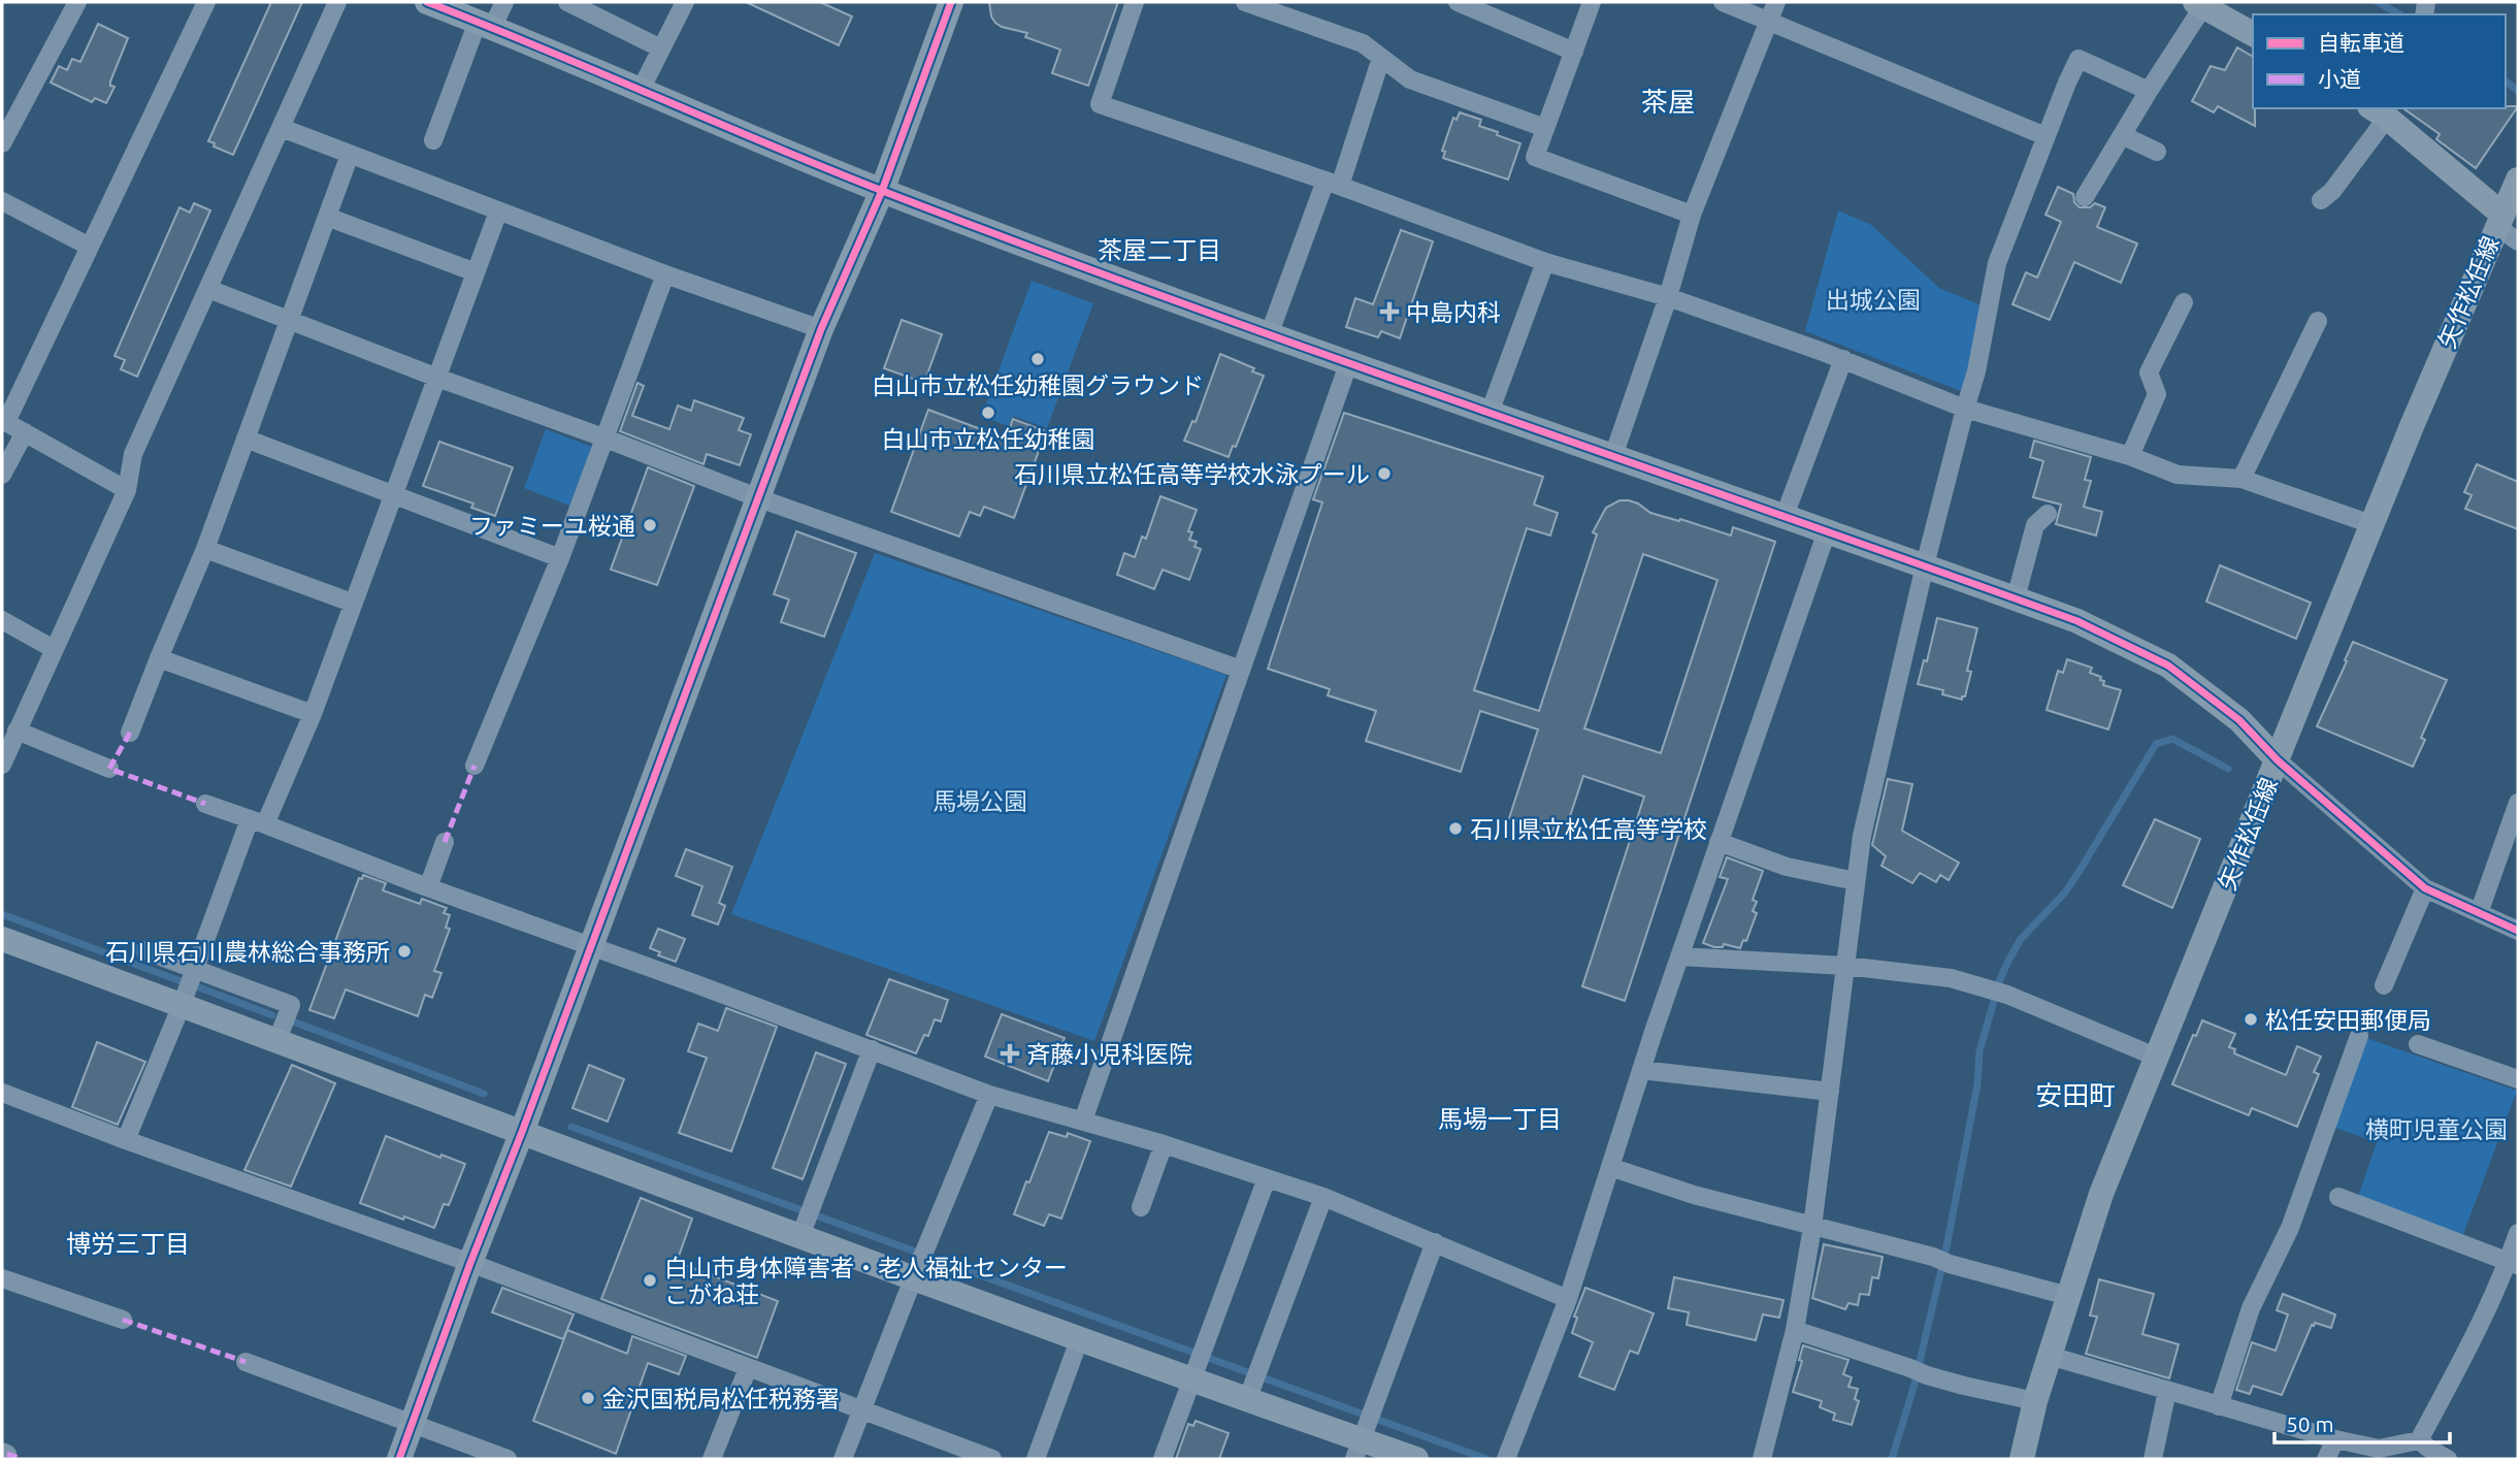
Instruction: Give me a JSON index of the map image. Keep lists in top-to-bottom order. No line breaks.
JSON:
{"streets":{"street":["矢作松任線"]},"districts":["茶屋","茶屋二丁目","安田町","馬場一丁目","博労三丁目"],"parks":["出城公園","馬場公園","横町児童公園"],"places":{"health":["中島内科","斉藤小児科医院"],"other":["白山市立松任幼稚園グラウンド","白山市立松任幼稚園","石川県立松任高等学校水泳プール","ファミーユ桜通","石川県立松任高等学校","石川県石川農林総合事務所","松任安田郵便局","白山市身体障害者・老人福祉センター こがね荘","金沢国税局松任税務署"]},"legend":["自転車道","小道"],"scale_bar":"50 m"}
